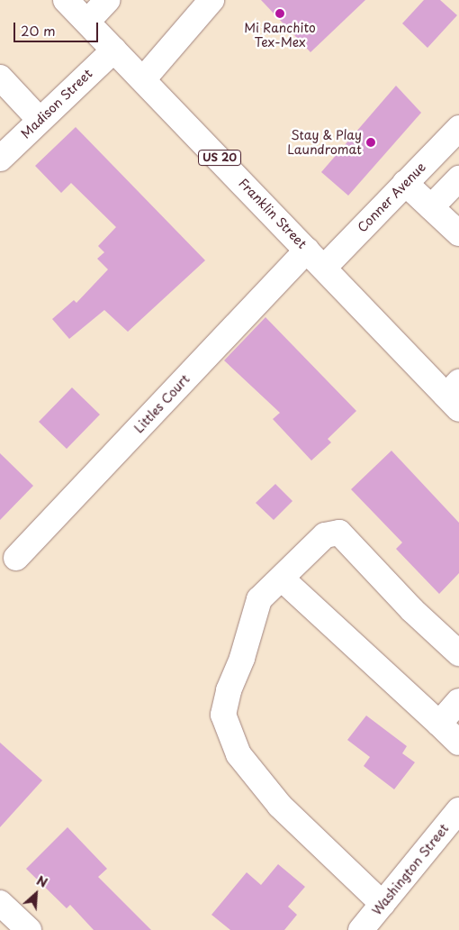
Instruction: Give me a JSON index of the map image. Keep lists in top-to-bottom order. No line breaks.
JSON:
{"streets":{"street":["Madison Street","US 20","Conner Avenue","Franklin Street","Littles Court","Washington Street"]},"crossings":[["Madison Street","Franklin Street"],["Conner Avenue","Franklin Street"],["Franklin Street","Littles Court"]],"places":["Mi Ranchito Tex-Mex","Stay & Play Laundromat"],"scale_bar":"20 m","north":"top right"}
